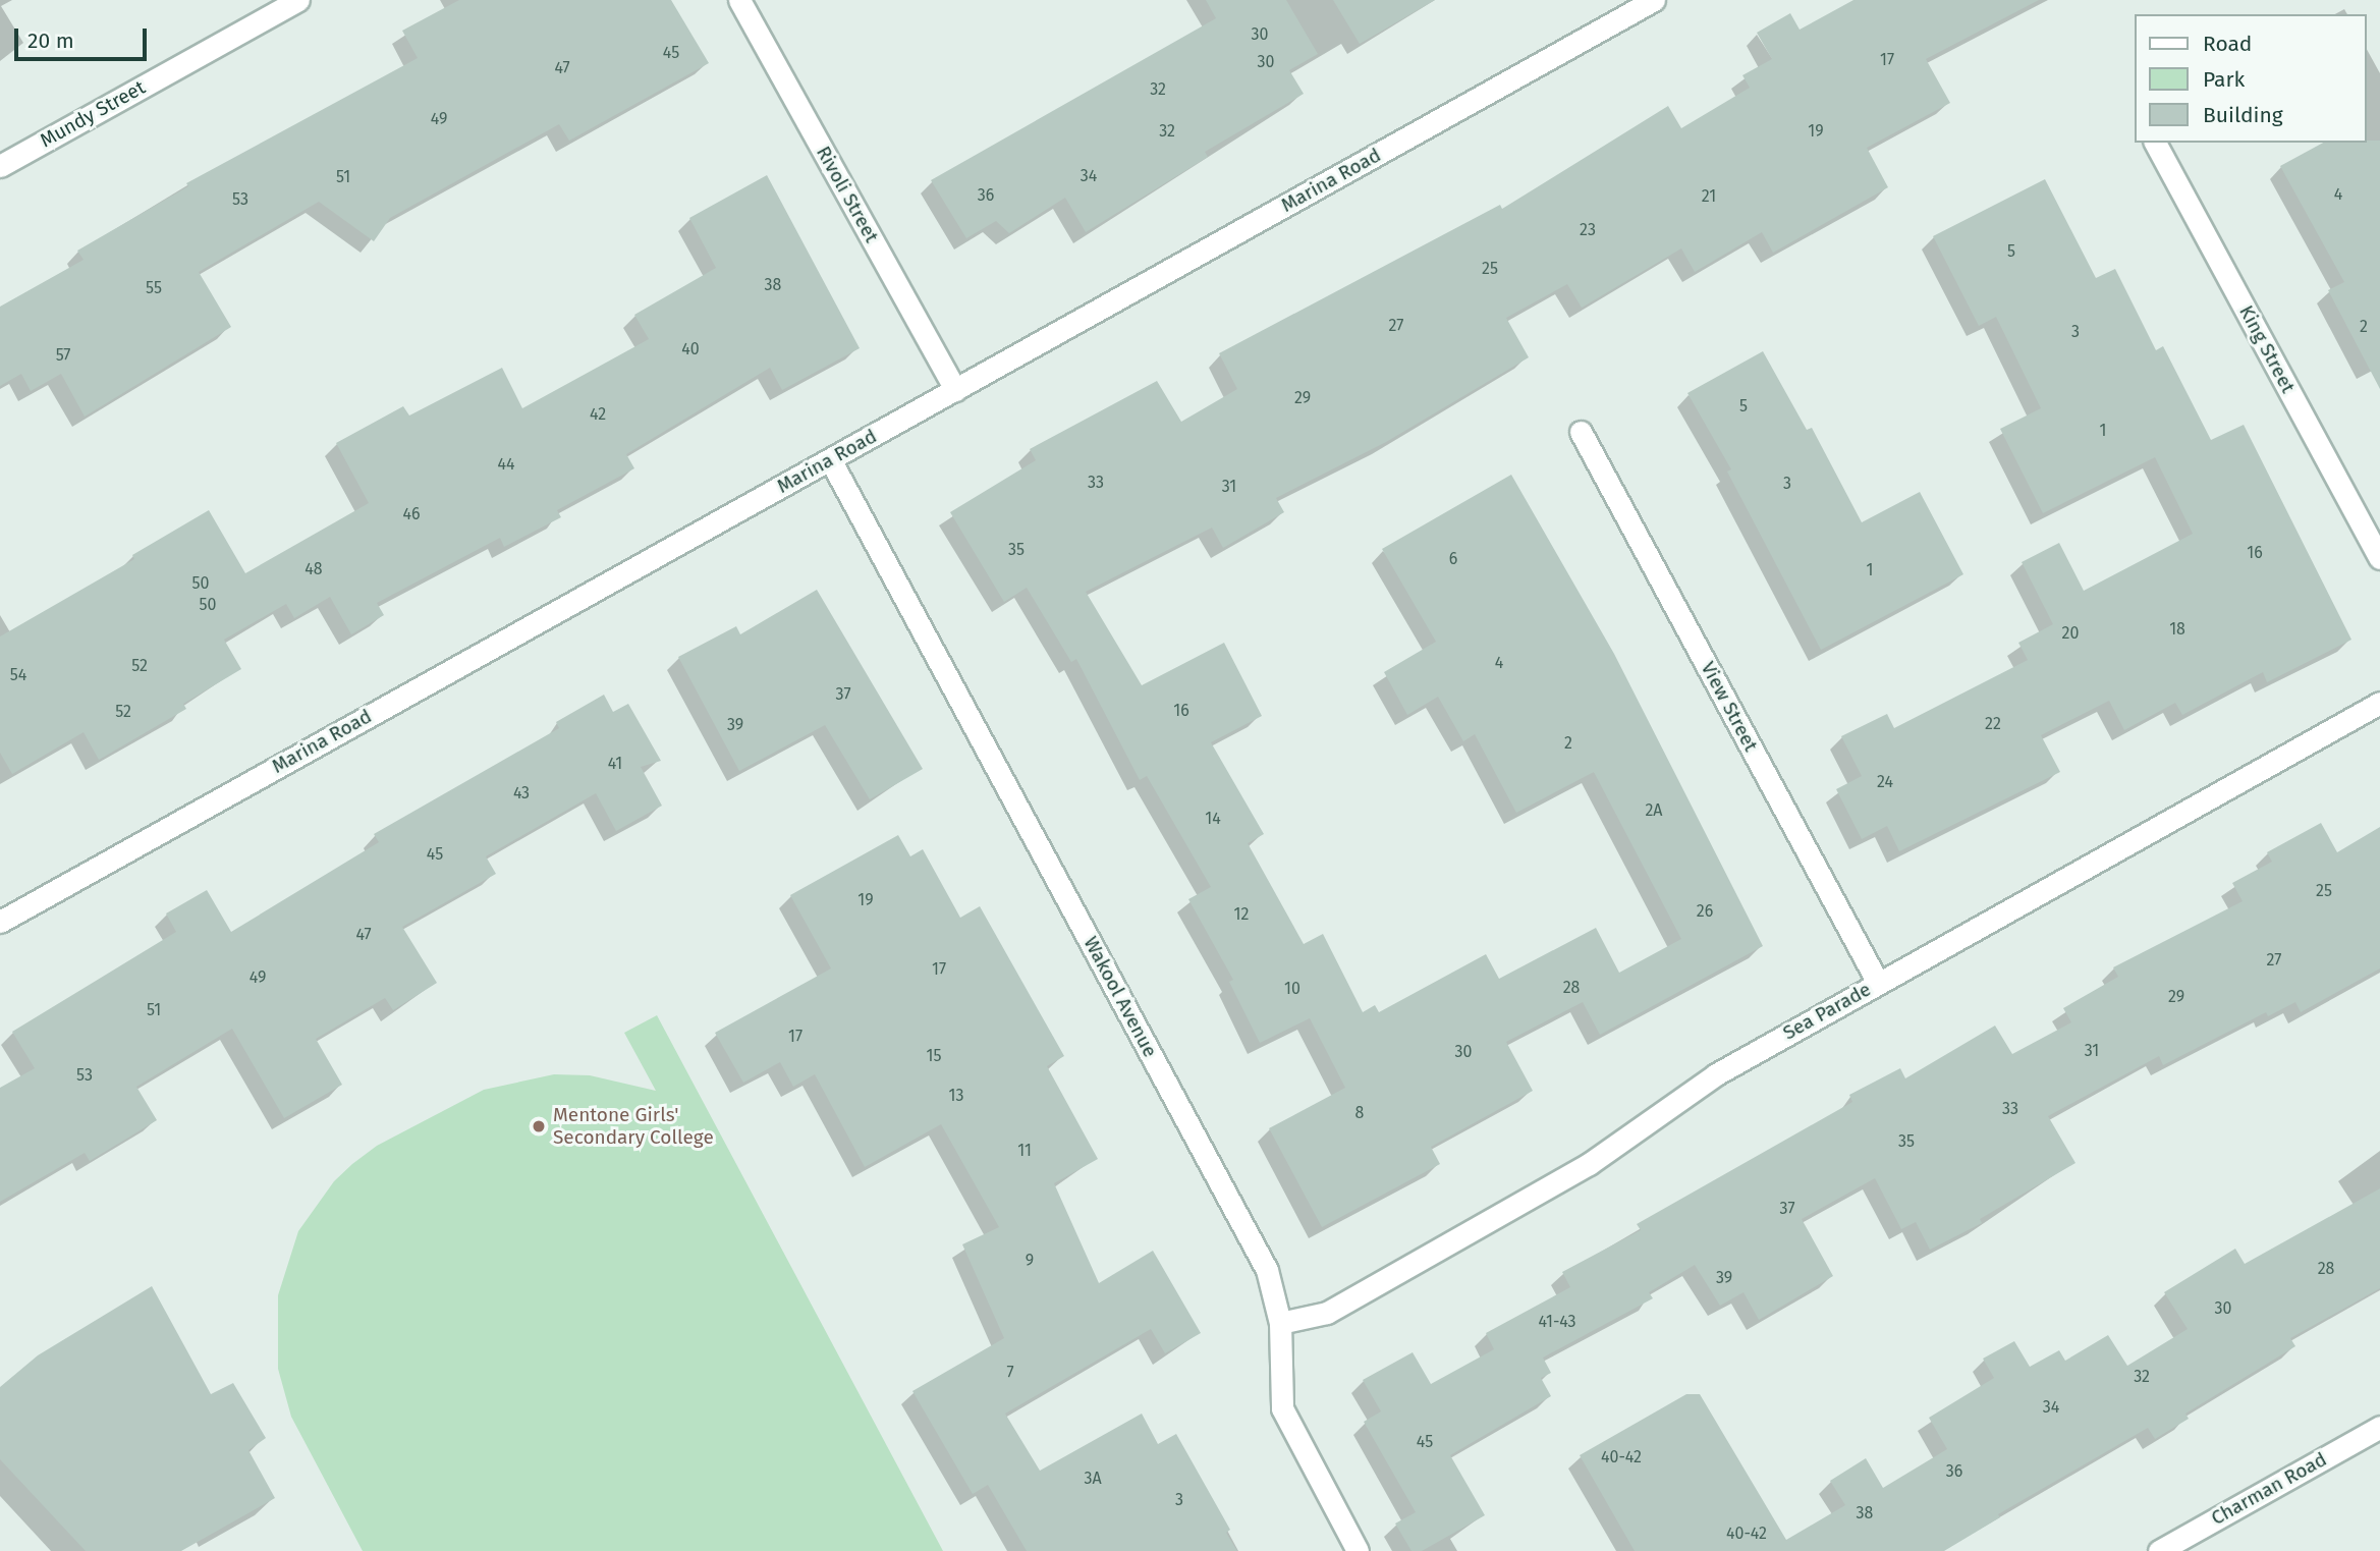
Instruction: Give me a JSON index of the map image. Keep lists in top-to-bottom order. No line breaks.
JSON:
{"streets":{"street":["Mundy Street","Marina Road","Rivoli Street","King Street","View Street","Wakool Avenue","Sea Parade","Charman Road"]},"crossings":[["Marina Road","Rivoli Street"],["Marina Road","Wakool Avenue"],["View Street","Sea Parade"],["Wakool Avenue","Sea Parade"]],"places":["Mentone Girls' Secondary College"],"house_numbers":["30","45","17","30","47","32","49","32","19","34","51","4","36","21","53","23","5","25","38","55","27","2","3","40","57","29","5","42","1","44","33","3","31","46","35","16","6","48","1","50","50","18","20","4","52","54","37","16","52","22","39","2","41","24","43","2A","14","45","25","19","26","12","47","27","17","49","28","10","29","51","17","31","30","15","53","13","33","8","35","11","37","9","28","39","30","41-43","7","32","34","45","40-42","36","3A","3","38","40-42"],"legend":["Road","Park","Building"],"scale_bar":"20 m"}
